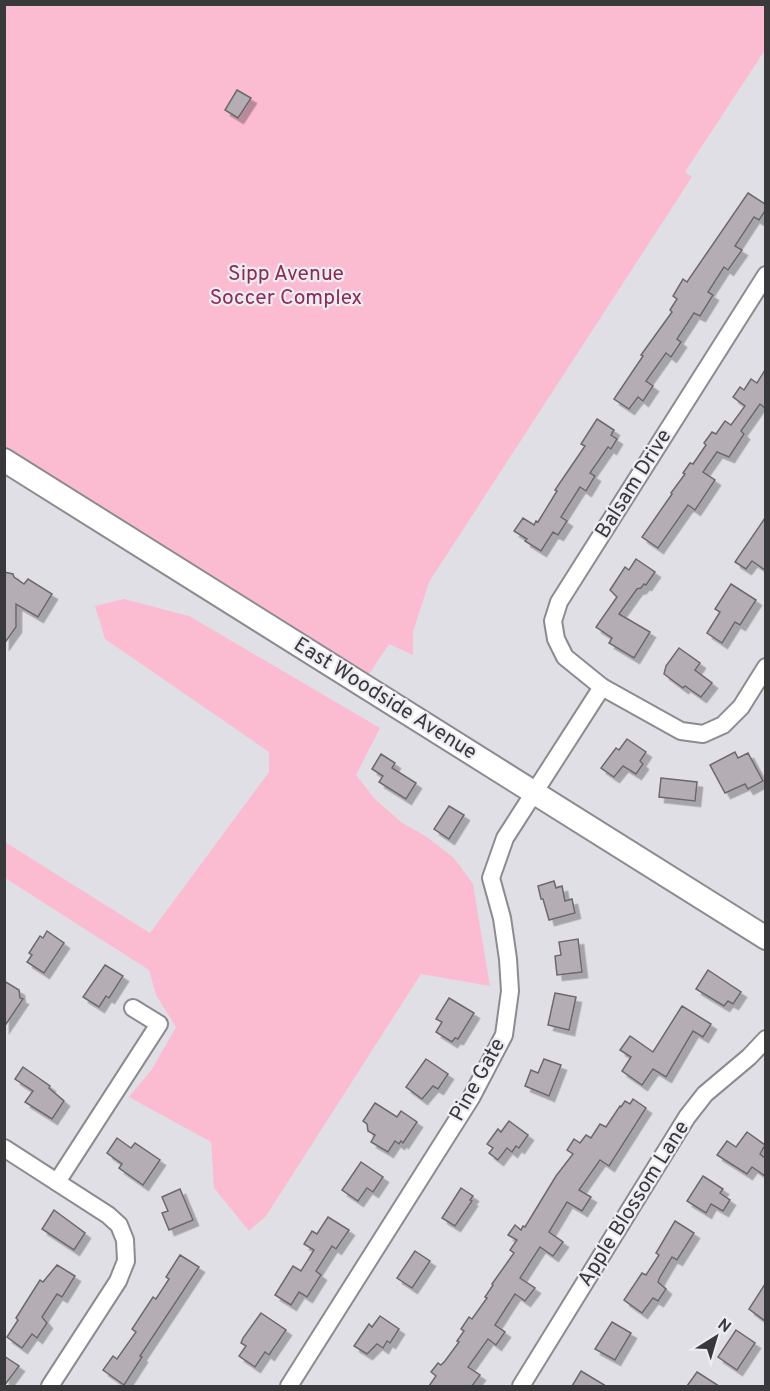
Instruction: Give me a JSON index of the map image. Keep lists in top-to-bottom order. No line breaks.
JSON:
{"streets":{"main road":["East Woodside Avenue"],"street":["Balsam Drive","Pine Gate","Apple Blossom Lane"]},"crossings":[["Balsam Drive","Pine Gate"],["East Woodside Avenue","Pine Gate"]],"parks":["Sipp Avenue Soccer Complex"],"north":"top right"}
